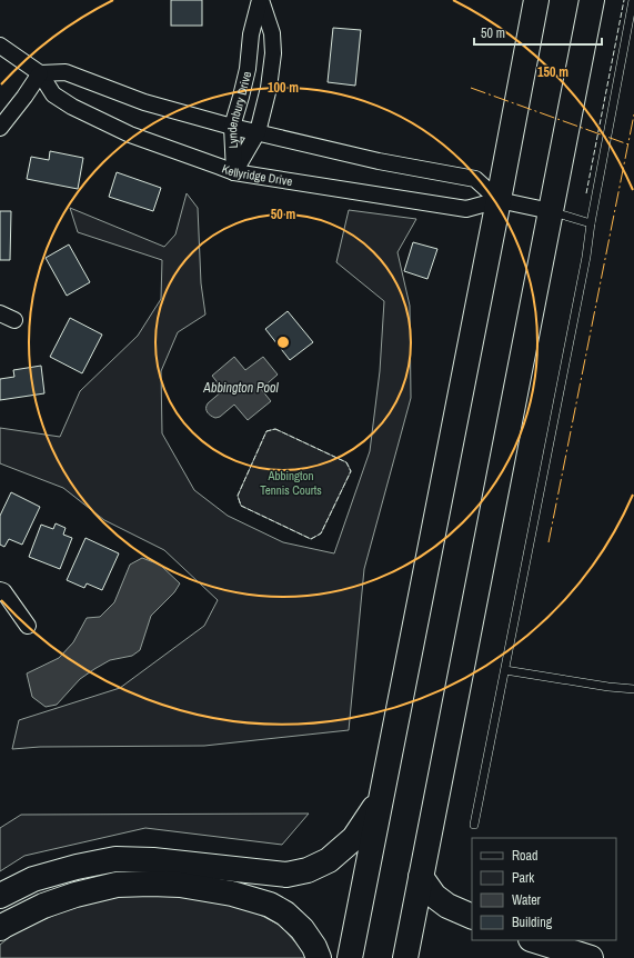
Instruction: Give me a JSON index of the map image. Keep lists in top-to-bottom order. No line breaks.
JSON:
{"streets":{"street":["Lyndenbury Drive","Kellyridge Drive"]},"crossings":[["Lyndenbury Drive","Kellyridge Drive"]],"water":["Abbington Pool"],"parks":["Abbington Tennis Courts"],"legend":["Road","Park","Water","Building"],"scale_bar":"50 m","rings":["150 m","100 m","50 m"]}
